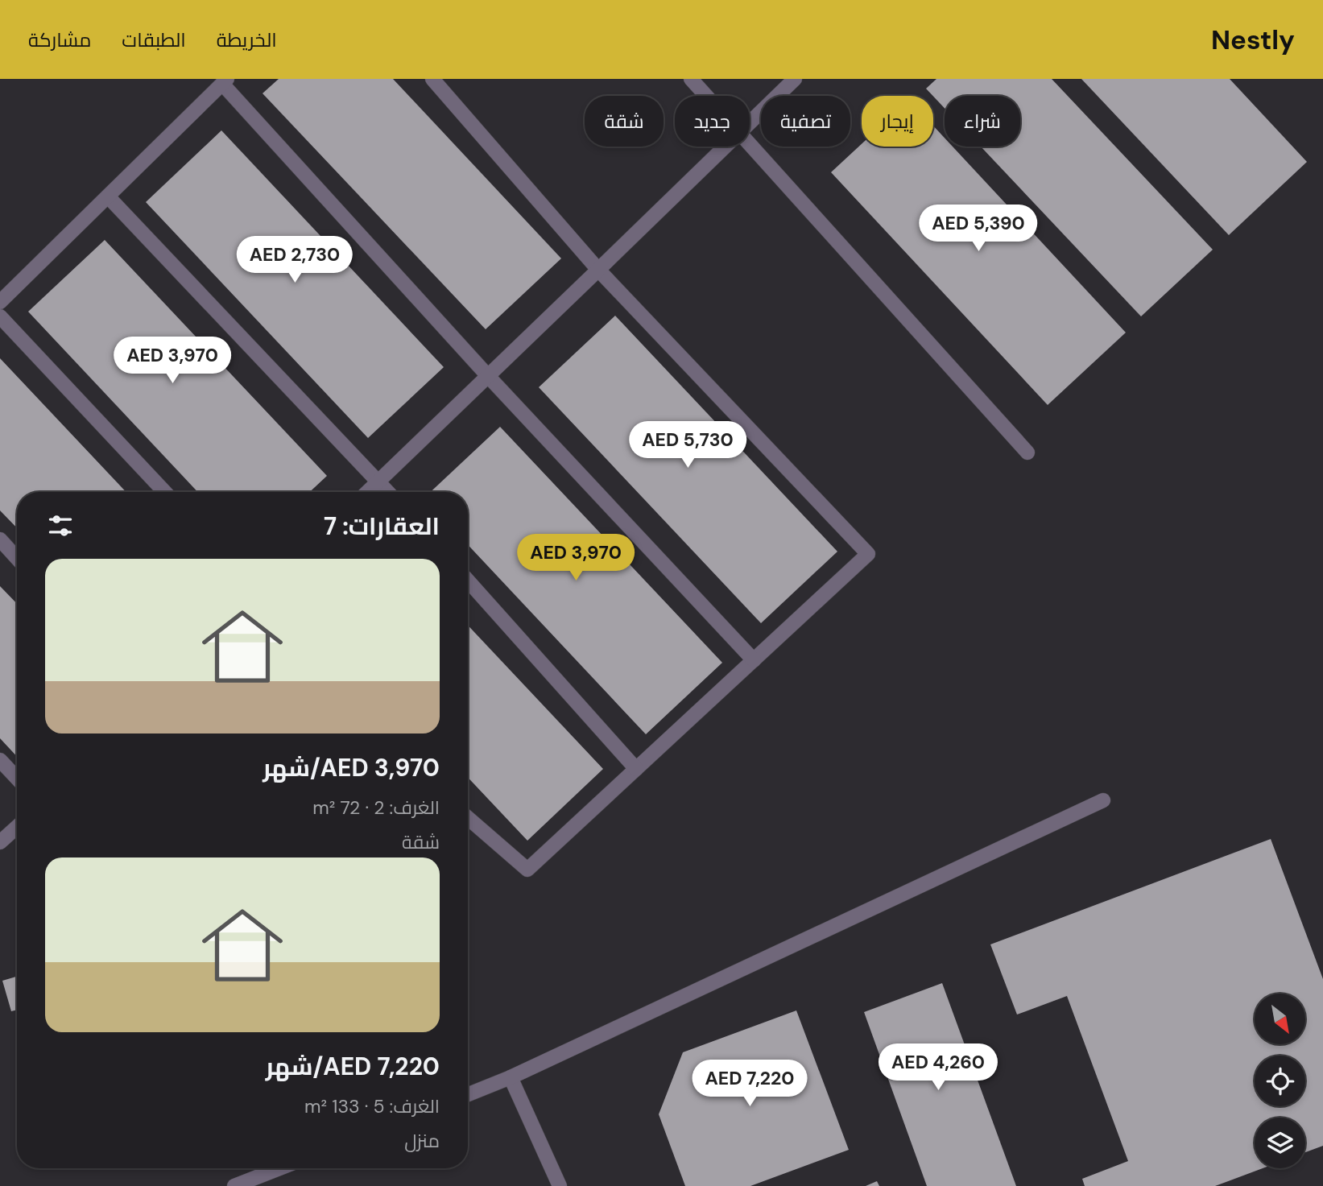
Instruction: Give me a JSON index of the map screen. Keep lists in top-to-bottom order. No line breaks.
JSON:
{"north":"bottom right","page":{"header":"Nestly","nav":["الخريطة","الطبقات","مشاركة"],"chip":["شراء","إيجار","تصفية","جديد","شقة"],"price":["AED 5,390","AED 2,730","AED 3,970","AED 5,730","AED 3,970","AED 4,260","AED 7,220"],"heading":"العقارات: 7","list":[{"name":"AED 3,970/شهر","note":"الغرف: 2 · 72 m² · شقة"},{"name":"AED 7,220/شهر","note":"الغرف: 5 · 133 m² · منزل"}]}}
